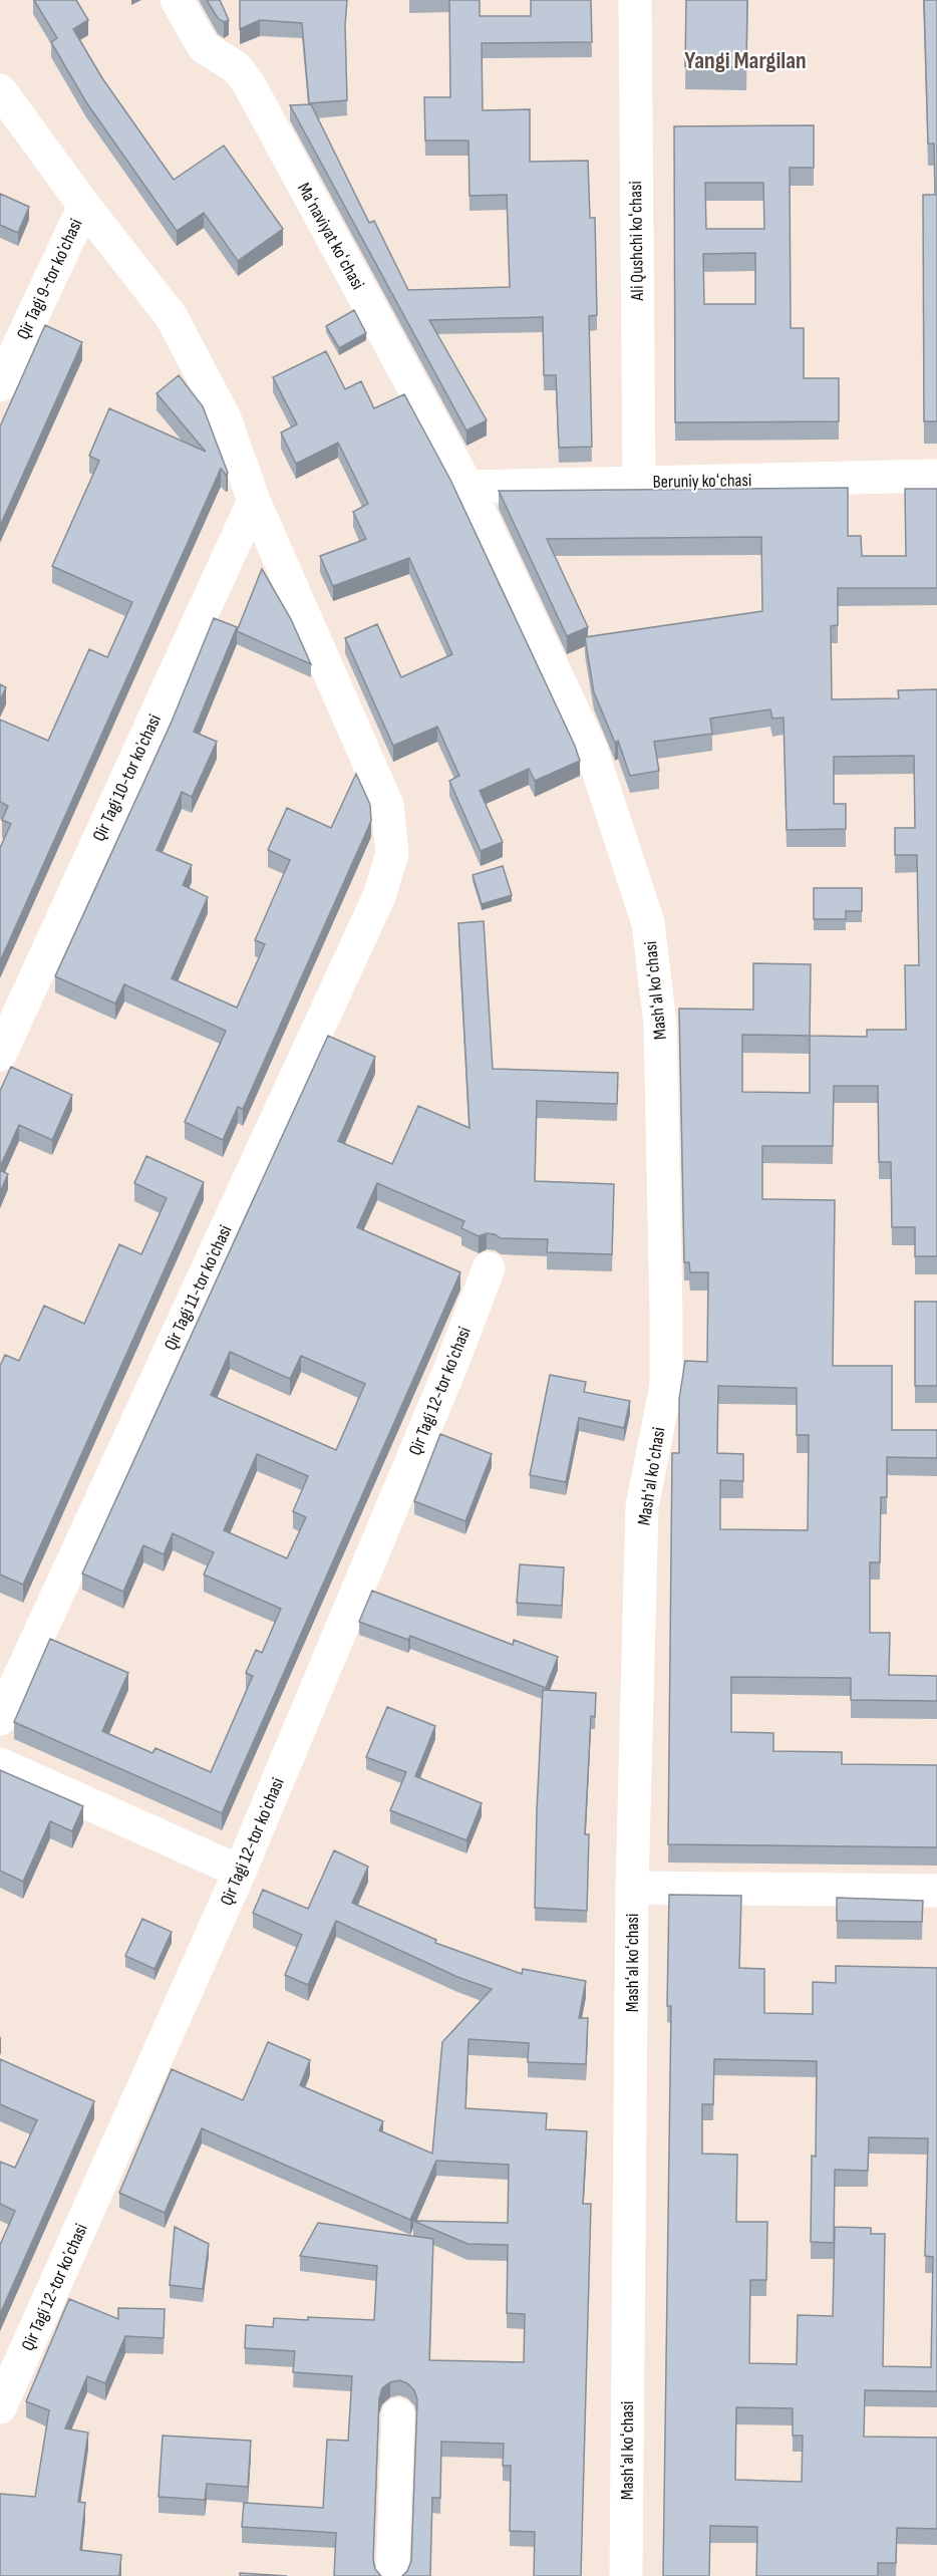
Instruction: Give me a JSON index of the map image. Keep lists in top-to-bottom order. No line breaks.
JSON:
{"streets":{"street":["Maʻnaviyat koʻchasi","Ali Qushchi koʻchasi","Qir Tagi 9-tor koʼchasi","Beruniy koʻchasi","Qir Tagi 10-tor koʼchasi","Mashʻal koʻchasi","Qir Tagi 11-tor koʼchasi","Qir Tagi 12-tor koʼchasi"]},"crossings":[["Maʻnaviyat koʻchasi","Beruniy koʻchasi"],["Maʻnaviyat koʻchasi","Mashʻal koʻchasi"],["Ali Qushchi koʻchasi","Beruniy koʻchasi"],["Beruniy koʻchasi","Mashʻal koʻchasi"],["Qir Tagi 10-tor koʼchasi","Qir Tagi 11-tor koʼchasi"]],"districts":["Yangi Margilan"]}
